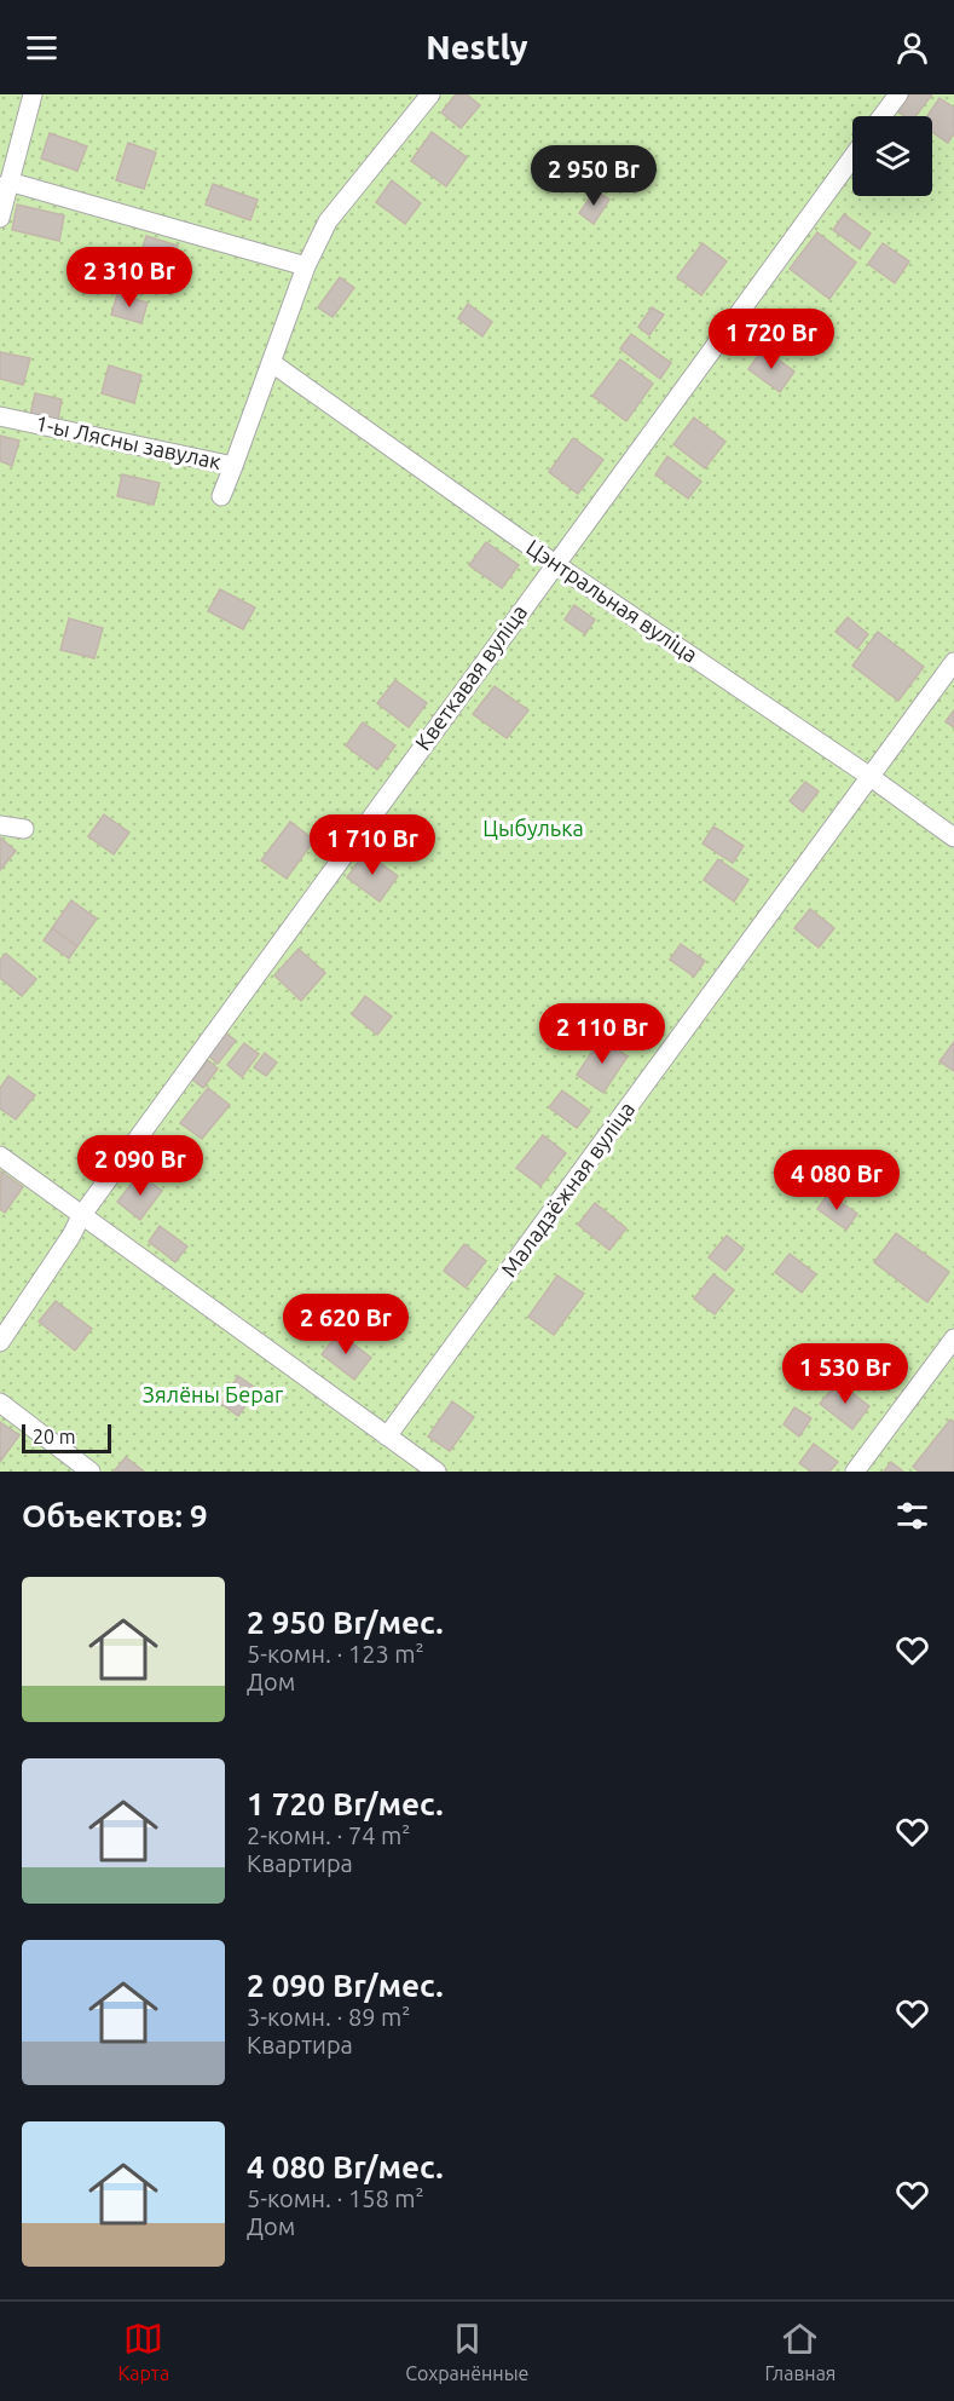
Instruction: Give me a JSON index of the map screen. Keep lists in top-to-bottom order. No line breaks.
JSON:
{"streets":{"lane":["1-ы Лясны завулак","Цэнтральная вуліца","Кветкавая вуліца","Маладзёжная вуліца"]},"crossings":[["1-ы Лясны завулак","Цэнтральная вуліца"],["Цэнтральная вуліца","Кветкавая вуліца"],["Цэнтральная вуліца","Маладзёжная вуліца"]],"parks":["Цыбулька","Зялёны Бераг"],"scale_bar":"20 m","page":{"header":"Nestly","price":["2 950 Br","2 310 Br","1 720 Br","1 710 Br","2 110 Br","2 090 Br","4 080 Br","2 620 Br","1 530 Br"],"scale":"20 m","heading":"Объектов: 9","list":[{"name":"2 950 Br/мес.","note":"5-комн. · 123 m² · Дом"},{"name":"1 720 Br/мес.","note":"2-комн. · 74 m² · Квартира"},{"name":"2 090 Br/мес.","note":"3-комн. · 89 m² · Квартира"},{"name":"4 080 Br/мес.","note":"5-комн. · 158 m² · Дом"}],"tabs":["Карта","Сохранённые","Главная"]}}
